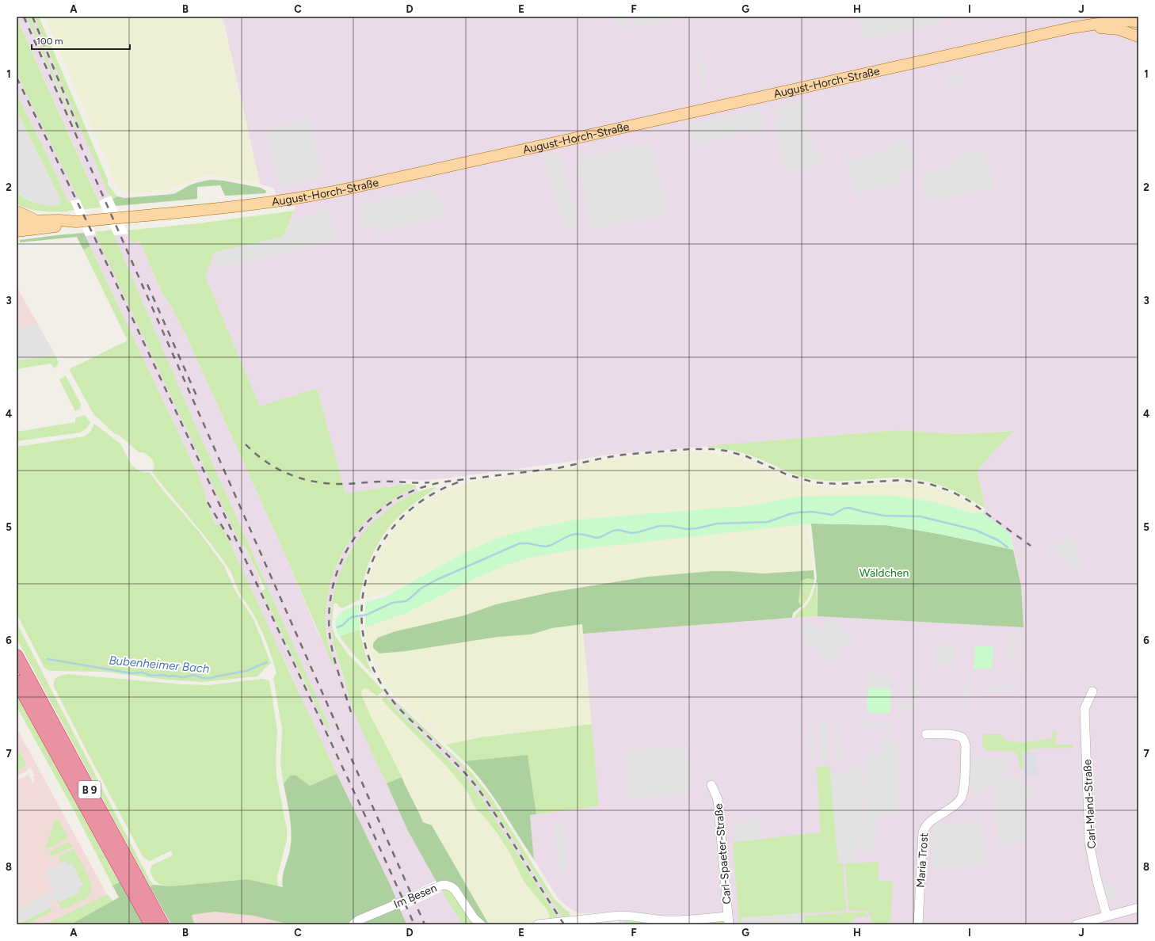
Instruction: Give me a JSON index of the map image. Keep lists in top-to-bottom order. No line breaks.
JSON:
{"streets":{"highway":["B 9"],"main road":["August-Horch-Straße"],"street":["Carl-Mand-Straße","Carl-Spaeter-Straße","Maria Trost","Im Besen"]},"water":["Bubenheimer Bach"],"parks":["Wäldchen"],"scale_bar":"100 m","grid":{"columns":["A","B","C","D","E","F","G","H","I","J"],"rows":["1","2","3","4","5","6","7","8"]}}
